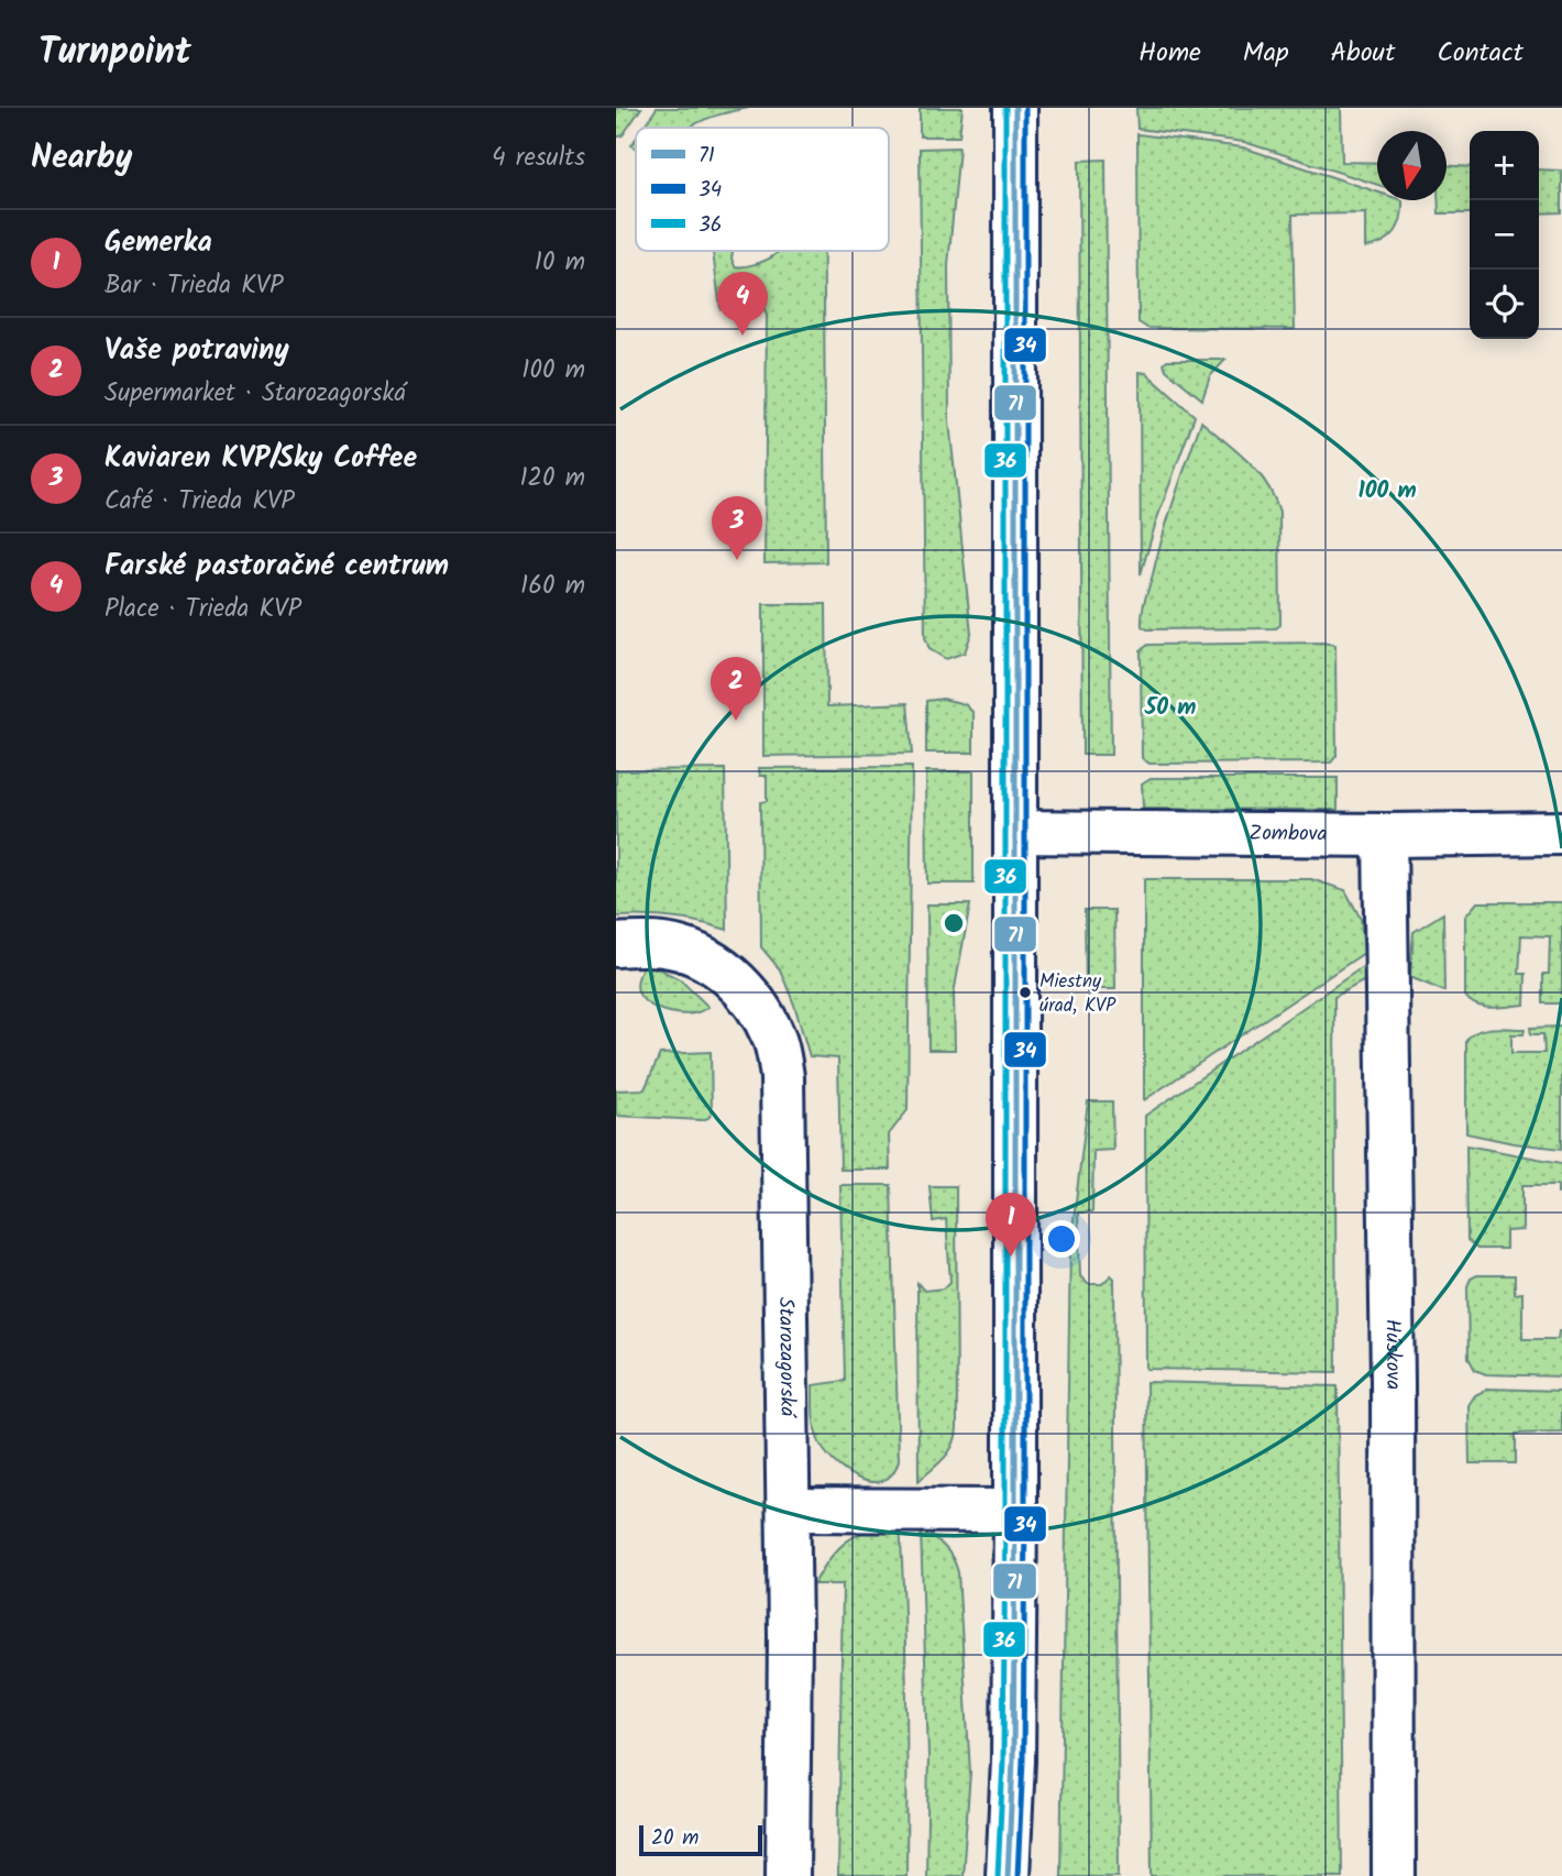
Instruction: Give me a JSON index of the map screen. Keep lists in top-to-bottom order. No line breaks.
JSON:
{"streets":{"street":["Zombova","Húskova","Starozagorská"]},"crossings":[["Zombova","Húskova"]],"places":["Miestny úrad, KVP"],"lines":["transit line 71","transit line 34","transit line 36"],"legend":["71","34","36"],"scale_bar":"20 m","north":"bottom","page":{"header":"Turnpoint","nav":["Home","Map","About","Contact"],"heading":["Nearby","4 results"],"map_buttons":["+","−"],"list":[{"mark":"1","name":"Gemerka","note":"Bar · Trieda KVP","value":"10 m"},{"mark":"2","name":"Vaše potraviny","note":"Supermarket · Starozagorská","value":"100 m"},{"mark":"3","name":"Kaviaren KVP/Sky Coffee","note":"Café · Trieda KVP","value":"120 m"},{"mark":"4","name":"Farské pastoračné centrum","note":"Place · Trieda KVP","value":"160 m"}],"pins":["4","3","2","1"],"scale":"20 m"},"rings":["100 m","50 m"]}
